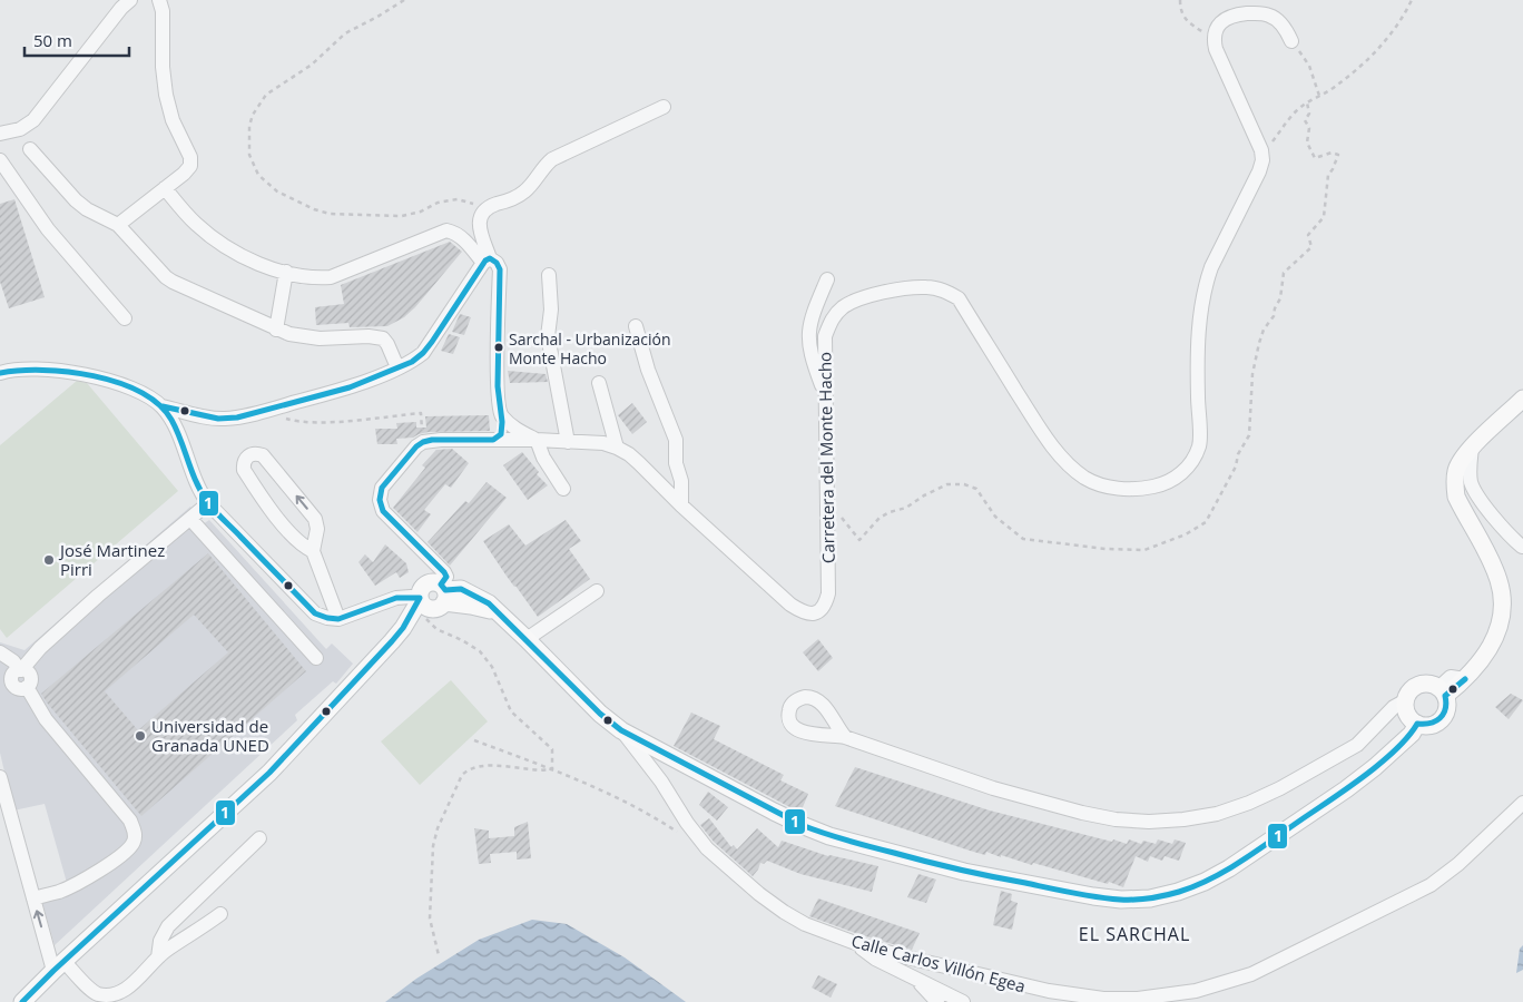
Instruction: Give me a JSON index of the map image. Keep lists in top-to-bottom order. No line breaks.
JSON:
{"streets":{"street":["Carretera del Monte Hacho","Calle Carlos Villón Egea"]},"districts":["EL SARCHAL"],"places":["Sarchal - Urbanización Monte Hacho","José Martinez Pirri","Universidad de Granada UNED"],"lines":["transit line 1"],"scale_bar":"50 m"}
